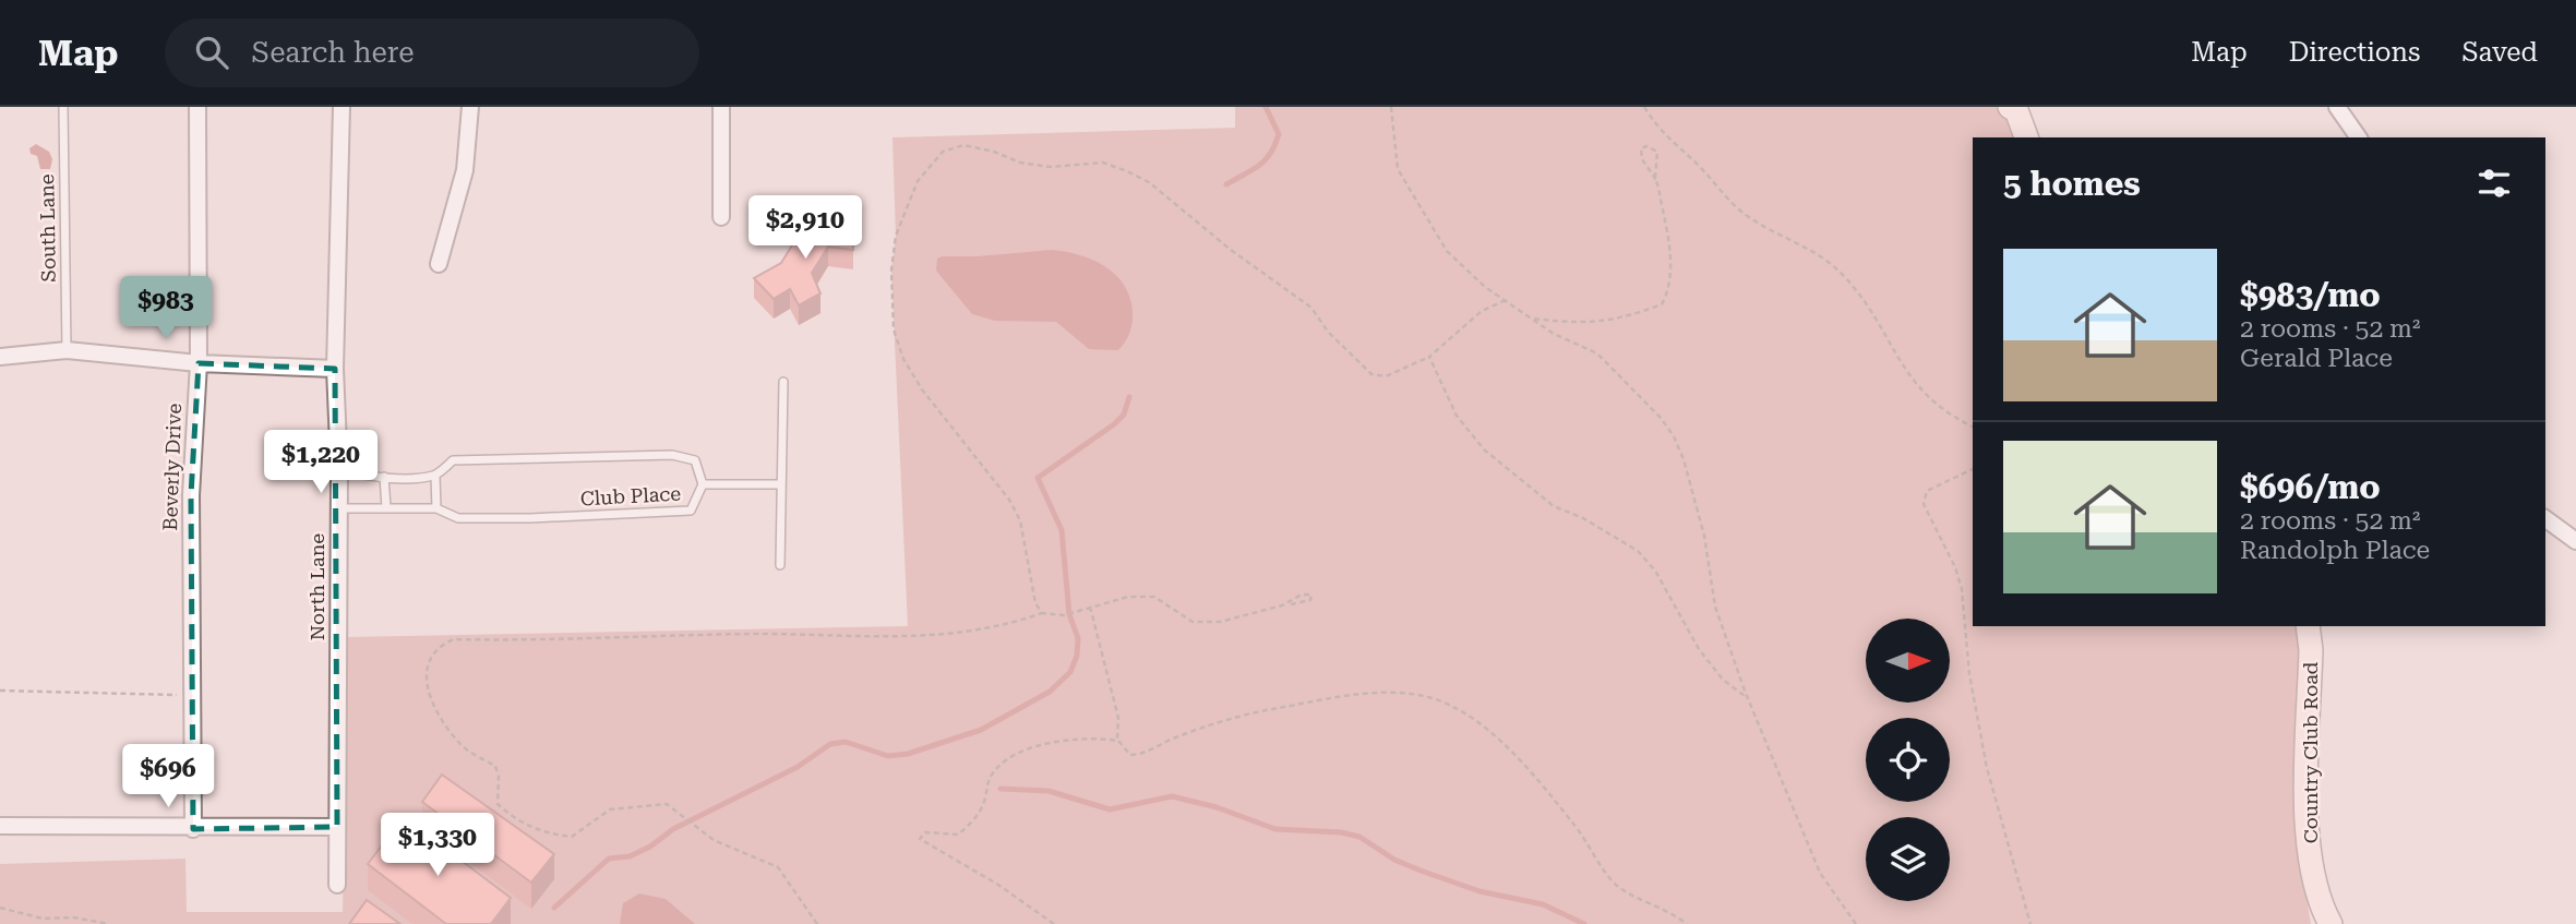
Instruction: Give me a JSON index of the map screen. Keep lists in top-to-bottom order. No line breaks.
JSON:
{"streets":{"street":["Beverly Drive","North Lane","Country Club Road"],"lane":["South Lane","Club Place"]},"crossings":[["Club Place","North Lane"]],"north":"right","page":{"header":"Map","search":"Search here","nav":["Map","Directions","Saved"],"heading":"5 homes","price":["$2,910","$983","$1,220","$696","$1,330"],"list":[{"name":"$983/mo","note":"2 rooms · 52 m² · Gerald Place"},{"name":"$696/mo","note":"2 rooms · 52 m² · Randolph Place"}]}}
